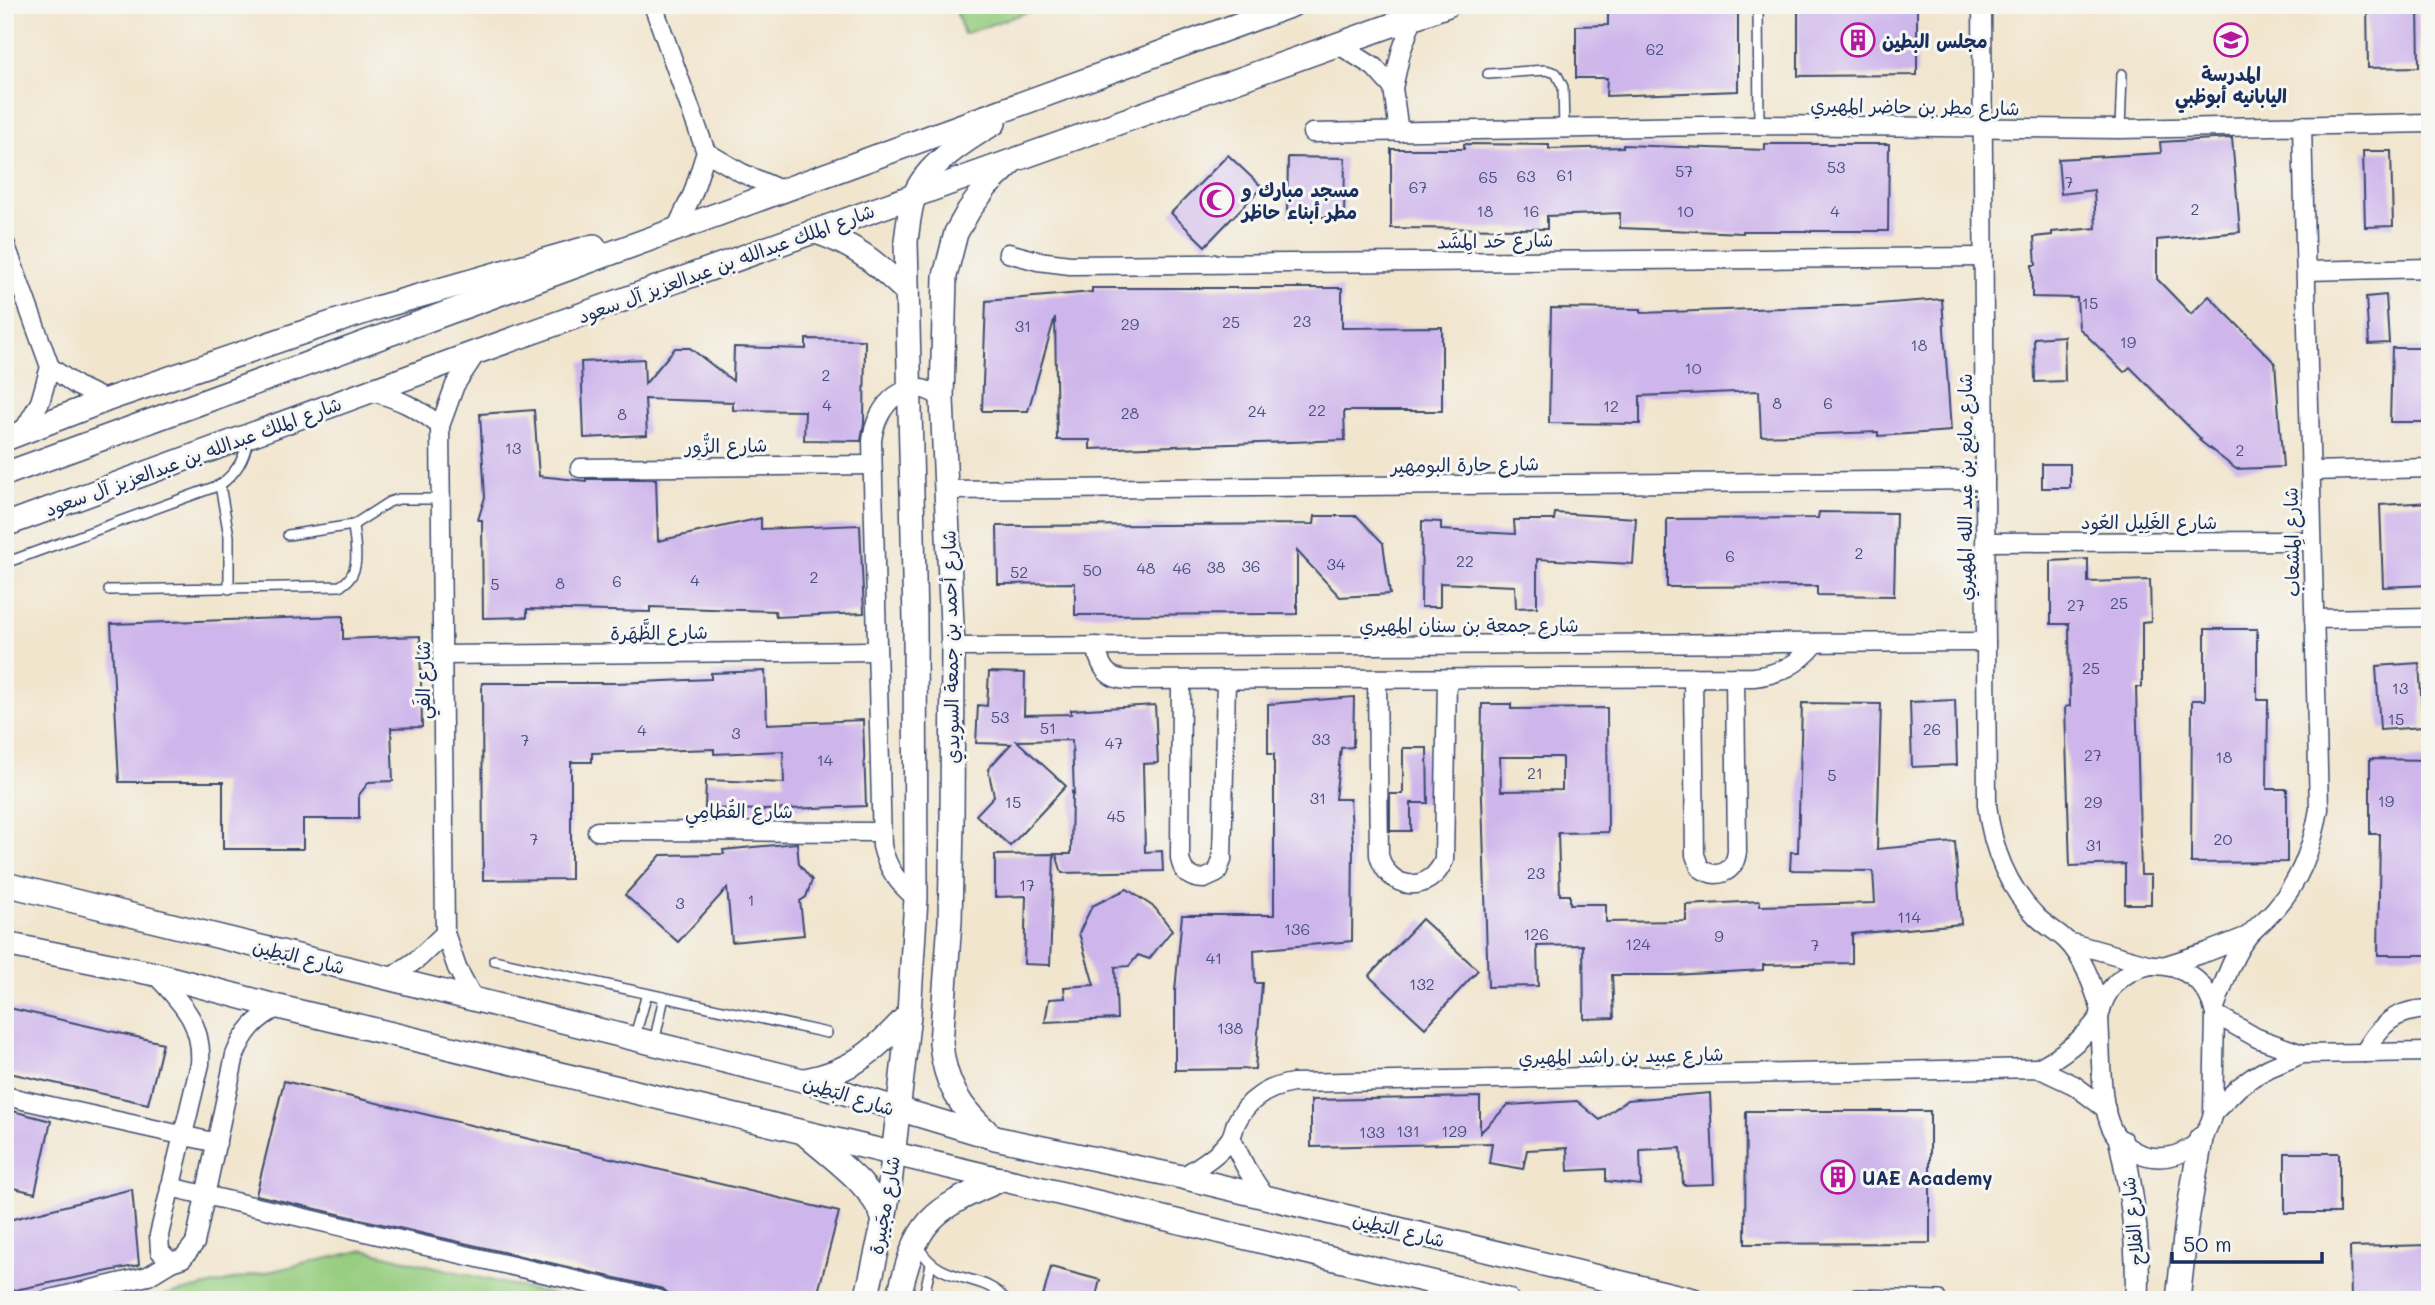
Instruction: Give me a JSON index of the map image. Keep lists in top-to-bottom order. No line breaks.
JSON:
{"streets":{"main road":["شارع الملك عبدالله بن عبدالعزيز آل سعود","شارع أحمد بن جمعة السويدي","شارع البَطِين","شارع مجَيبرة","شارع الفلاح"],"street":["شارع مطر بن حاضر المهيري","شارع حَد المِشَد","شارع الزُّور","شارع حارة البومهير","شارع مانع بن عبد الله المهيري","شارع الغَلِيل العُود","شارع المِشعاب","شارع جمعة بن سنان المهيري","شارع الظَّهَرة","شارع الفَي","شارع القُطامِي","شارع عبيد بن راشد المهيري"]},"crossings":[["شارع مطر بن حاضر المهيري","شارع مانع بن عبد الله المهيري"],["شارع مطر بن حاضر المهيري","شارع المِشعاب"],["شارع حَد المِشَد","شارع مانع بن عبد الله المهيري"],["شارع الملك عبدالله بن عبدالعزيز آل سعود","شارع أحمد بن جمعة السويدي"],["شارع الملك عبدالله بن عبدالعزيز آل سعود","شارع الفَي"],["شارع حارة البومهير","شارع مانع بن عبد الله المهيري"],["شارع حارة البومهير","شارع أحمد بن جمعة السويدي"],["شارع مانع بن عبد الله المهيري","شارع الغَلِيل العُود"],["شارع مانع بن عبد الله المهيري","شارع المِشعاب"],["شارع مانع بن عبد الله المهيري","شارع جمعة بن سنان المهيري"],["شارع مانع بن عبد الله المهيري","شارع عبيد بن راشد المهيري"],["شارع مانع بن عبد الله المهيري","شارع الفلاح"],["شارع الغَلِيل العُود","شارع المِشعاب"],["شارع المِشعاب","شارع عبيد بن راشد المهيري"],["شارع المِشعاب","شارع الفلاح"],["شارع جمعة بن سنان المهيري","شارع أحمد بن جمعة السويدي"],["شارع الظَّهَرة","شارع الفَي"],["شارع أحمد بن جمعة السويدي","شارع البَطِين"],["شارع أحمد بن جمعة السويدي","شارع مجَيبرة"],["شارع الفَي","شارع البَطِين"],["شارع البَطِين","شارع عبيد بن راشد المهيري"],["شارع البَطِين","شارع مجَيبرة"],["شارع عبيد بن راشد المهيري","شارع الفلاح"]],"places":{"building":["مجلس البطين","UAE Academy"],"school or university":["المدرسة اليابانيه أبوظبي"],"mosque":["مسجد مبارك و مطر أبناء حاظر"]},"house_numbers":["62","53","57","61","63","65","7","67","2","18","16","10","4","15","23","25","29","31","19","18","10","2","8","6","4","12","22","24","28","8","13","2","2","6","22","34","36","38","48","46","50","52","2","4","6","8","5","25","27","25","13","53","15","51","26","4","3","33","7","47","27","18","14","21","5","31","19","15","29","45","7","20","31","23","17","1","3","114","136","126","9","124","7","41","132","138","131","129","133"],"scale_bar":"50 m"}
